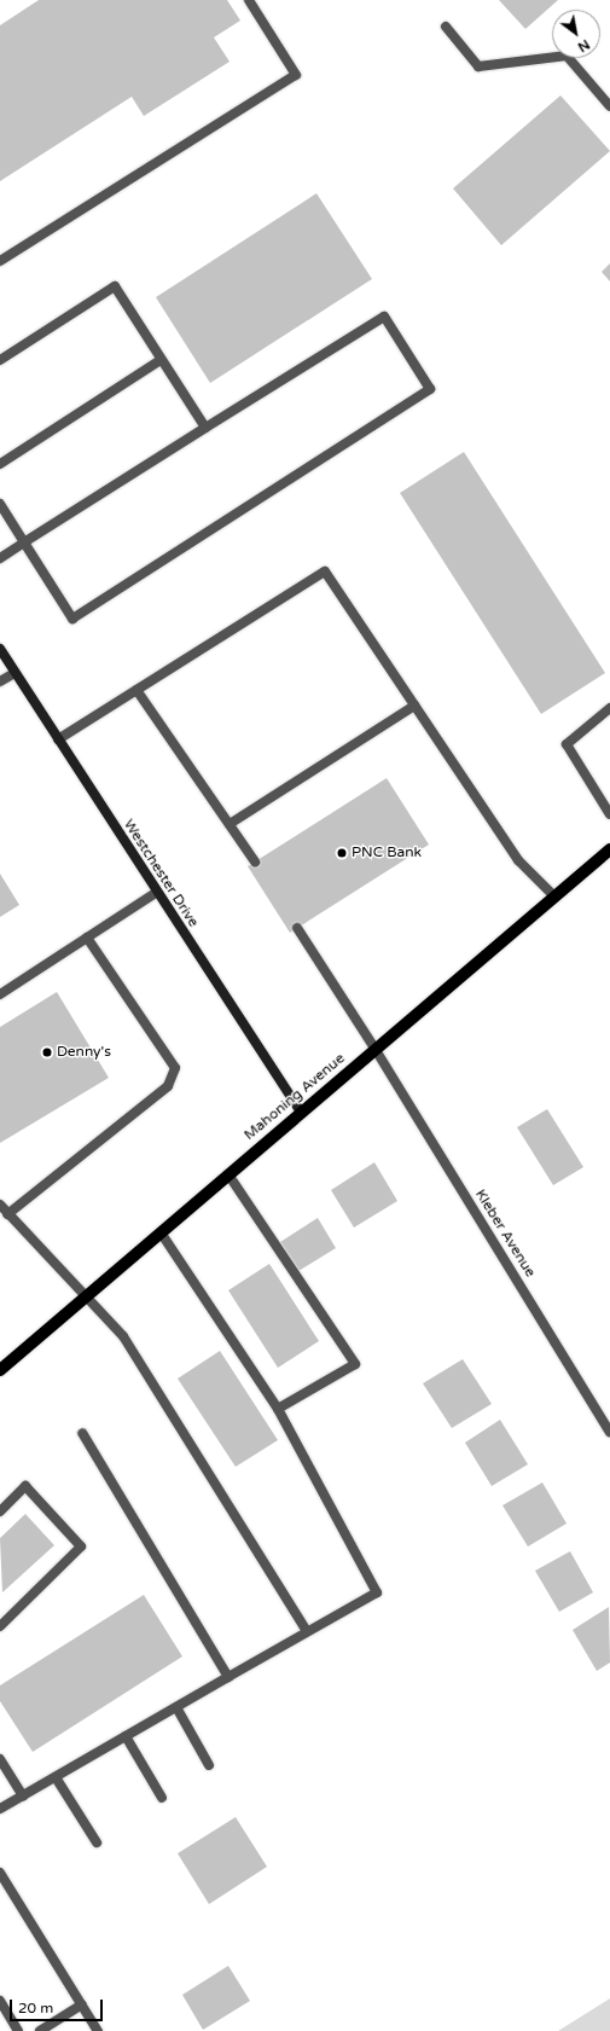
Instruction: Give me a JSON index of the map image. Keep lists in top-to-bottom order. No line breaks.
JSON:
{"streets":{"main road":["Mahoning Avenue"],"street":["Westchester Drive","Kleber Avenue"]},"crossings":[["Westchester Drive","Mahoning Avenue"],["Mahoning Avenue","Kleber Avenue"]],"places":["PNC Bank","Denny's"],"scale_bar":"20 m","north":"bottom right"}
